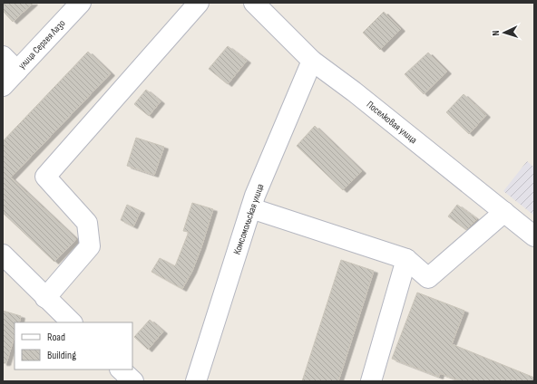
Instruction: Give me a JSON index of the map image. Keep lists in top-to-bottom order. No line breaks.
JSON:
{"streets":{"street":["улица Сергея Лазо","Поселковая улица","Комсомольская улица"]},"crossings":[["Поселковая улица","Комсомольская улица"]],"legend":["Road","Building"],"north":"left"}
